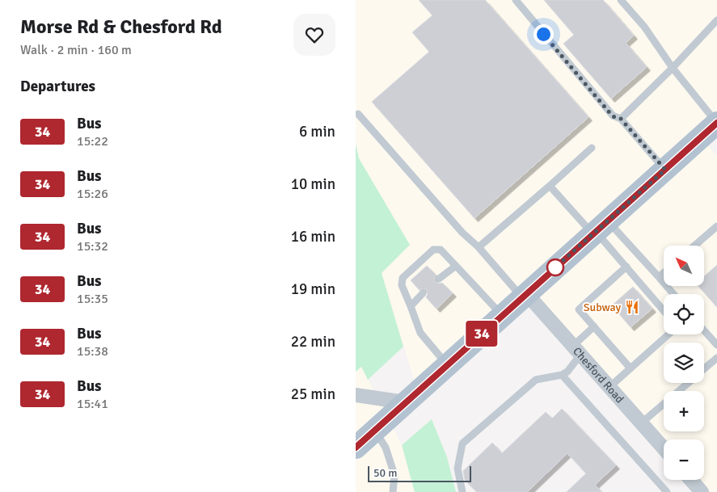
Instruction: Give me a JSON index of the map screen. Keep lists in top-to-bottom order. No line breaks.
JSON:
{"streets":{"street":["Chesford Road"]},"places":{"restaurant":["Subway"]},"lines":["bus line 34"],"scale_bar":"50 m","north":"top left","page":{"heading":[["Morse Rd & Chesford Rd","Walk · 2 min · 160 m"],"Departures"],"on_map":"34","list":[{"mark":"34","name":"Bus","note":"15:22","value":"6 min"},{"mark":"34","name":"Bus","note":"15:26","value":"10 min"},{"mark":"34","name":"Bus","note":"15:32","value":"16 min"},{"mark":"34","name":"Bus","note":"15:35","value":"19 min"},{"mark":"34","name":"Bus","note":"15:38","value":"22 min"},{"mark":"34","name":"Bus","note":"15:41","value":"25 min"}],"map_buttons":["+","−"],"scale":"50 m"}}
